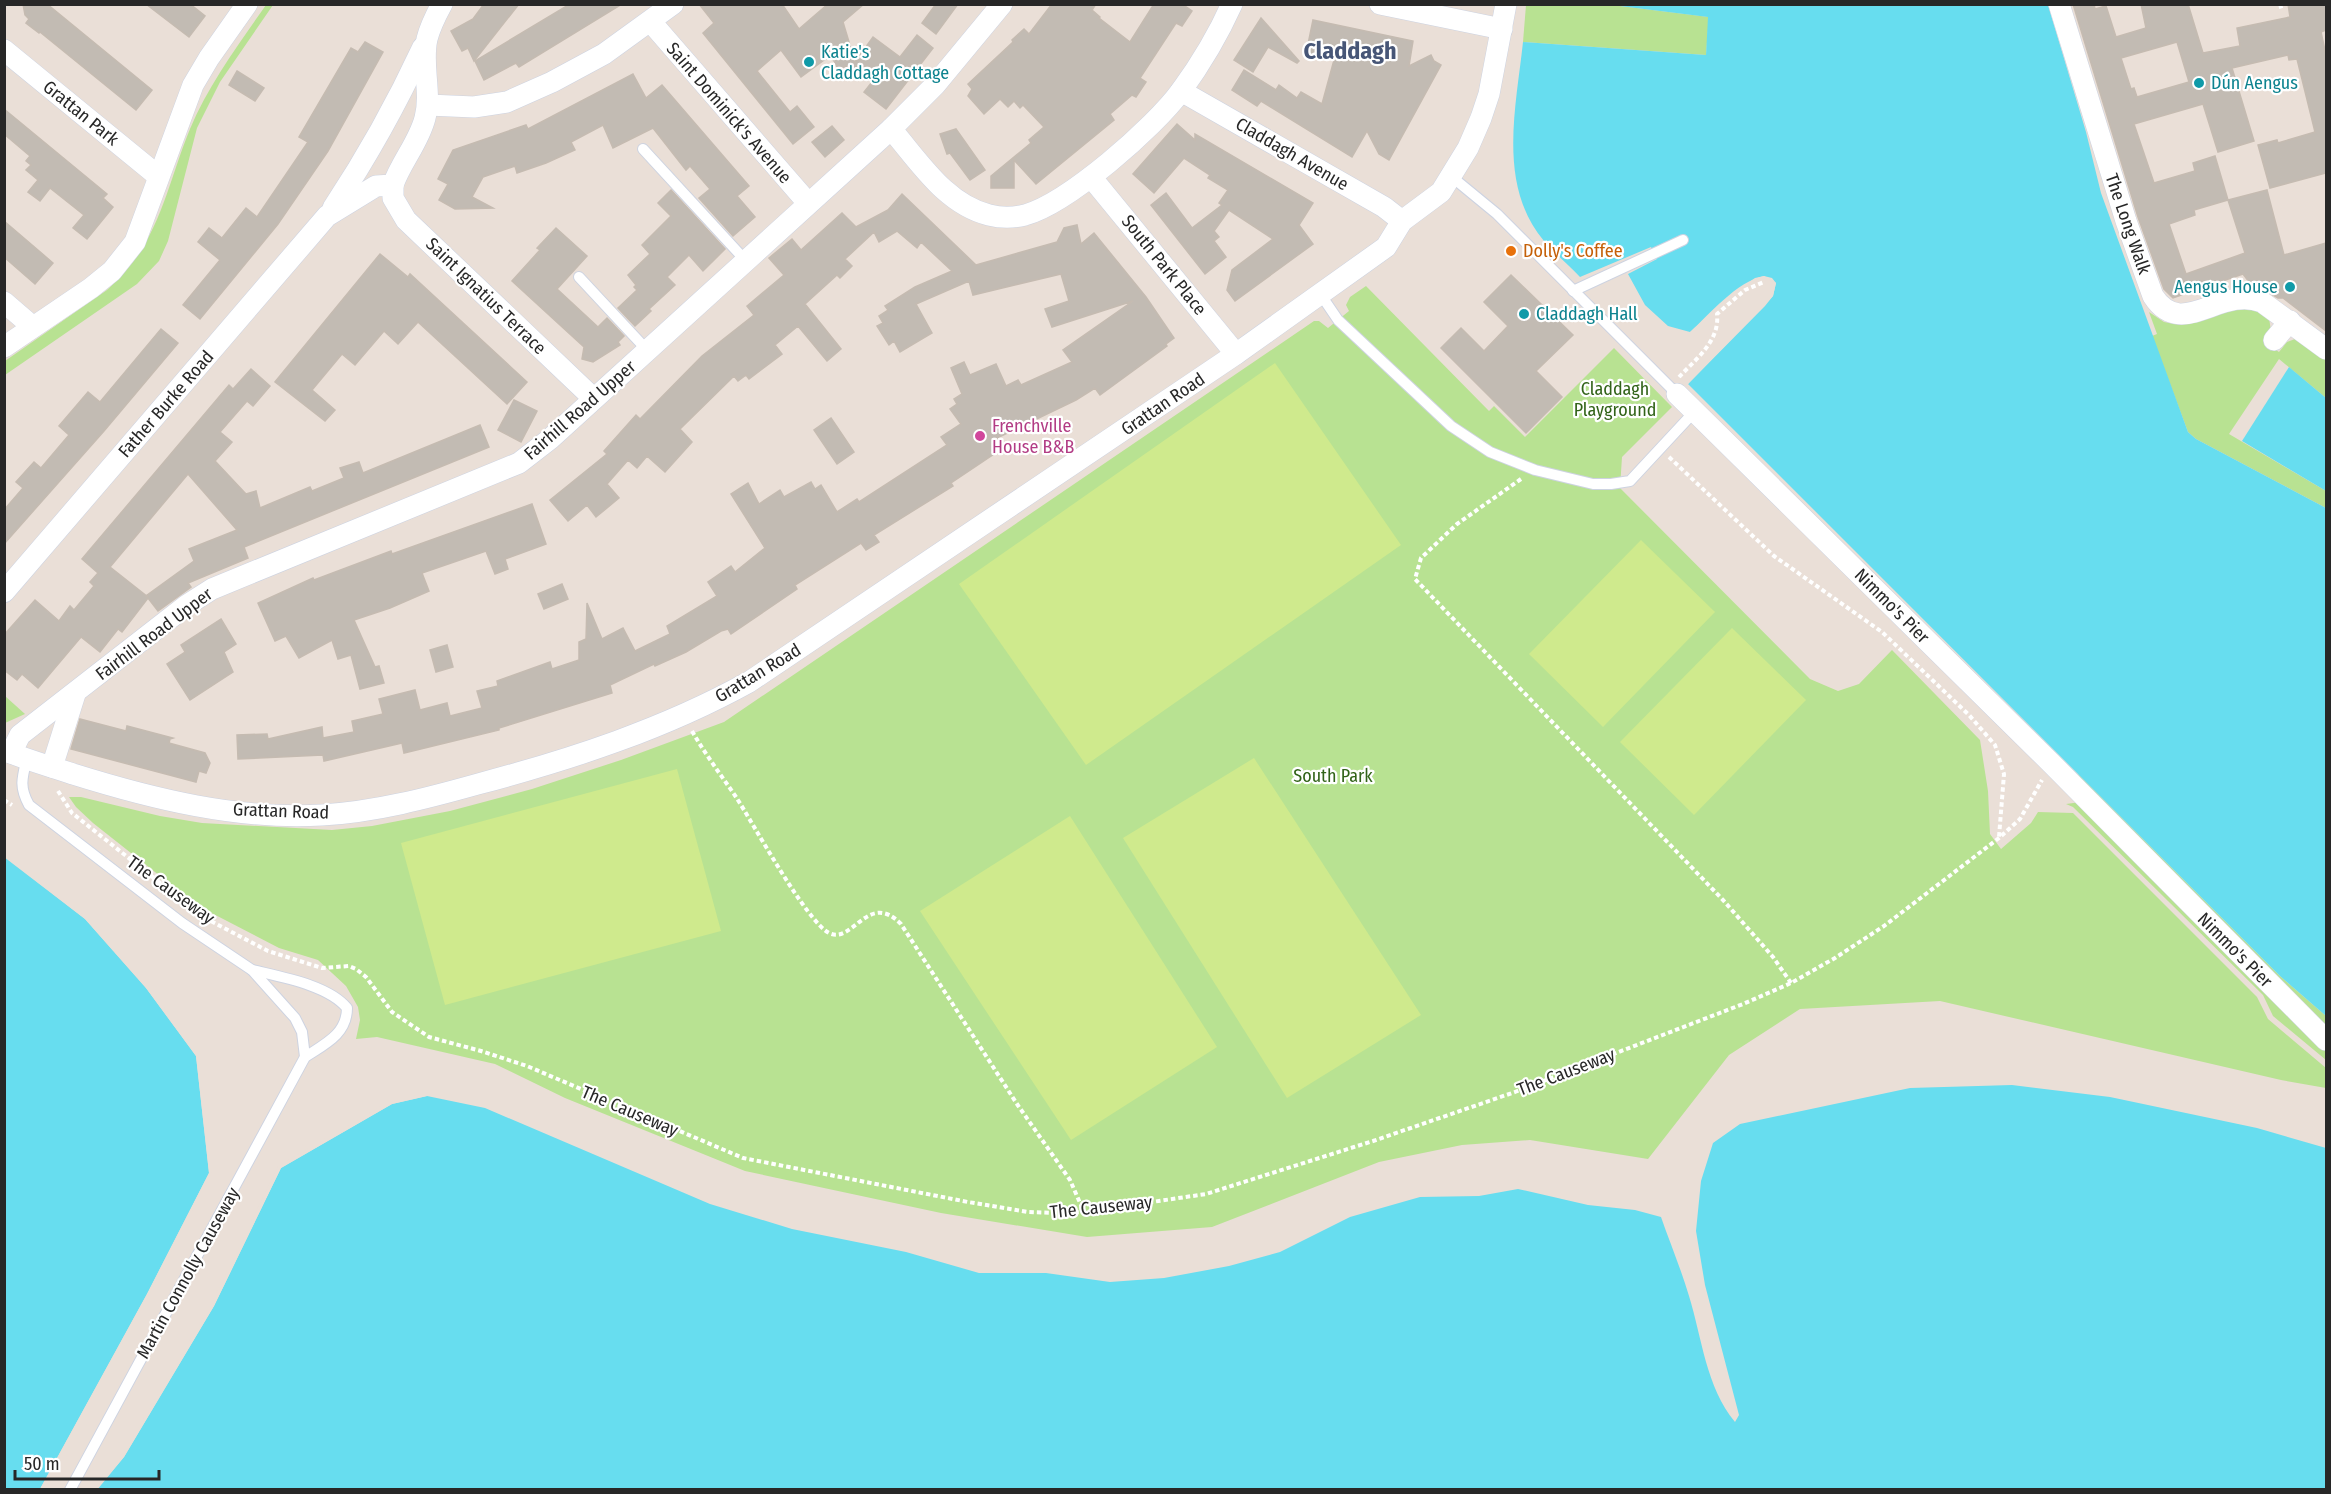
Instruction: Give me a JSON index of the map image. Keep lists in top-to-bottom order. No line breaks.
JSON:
{"streets":{"street":["Grattan Park","Saint Dominick's Avenue","Claddagh Avenue","The Long Walk","South Park Place","Saint Ignatius Terrace","Father Burke Road","Grattan Road","Fairhill Road Upper","Nimmo's Pier"],"lane":["Martin Connolly Causeway"],"path":["The Causeway"]},"crossings":[["Saint Dominick's Avenue","Fairhill Road Upper"],["Claddagh Avenue","Grattan Road"],["South Park Place","Grattan Road"],["Saint Ignatius Terrace","Father Burke Road"],["Saint Ignatius Terrace","Fairhill Road Upper"],["Grattan Road","Fairhill Road Upper"],["Grattan Road","Martin Connolly Causeway"],["Fairhill Road Upper","Martin Connolly Causeway"],["Nimmo's Pier","The Causeway"]],"districts":["Claddagh"],"parks":["Claddagh Playground","South Park"],"places":["Katie's Claddagh Cottage","Dún Aengus","Dolly's Coffee","Aengus House","Claddagh Hall","Frenchville House B&B"],"scale_bar":"50 m"}
